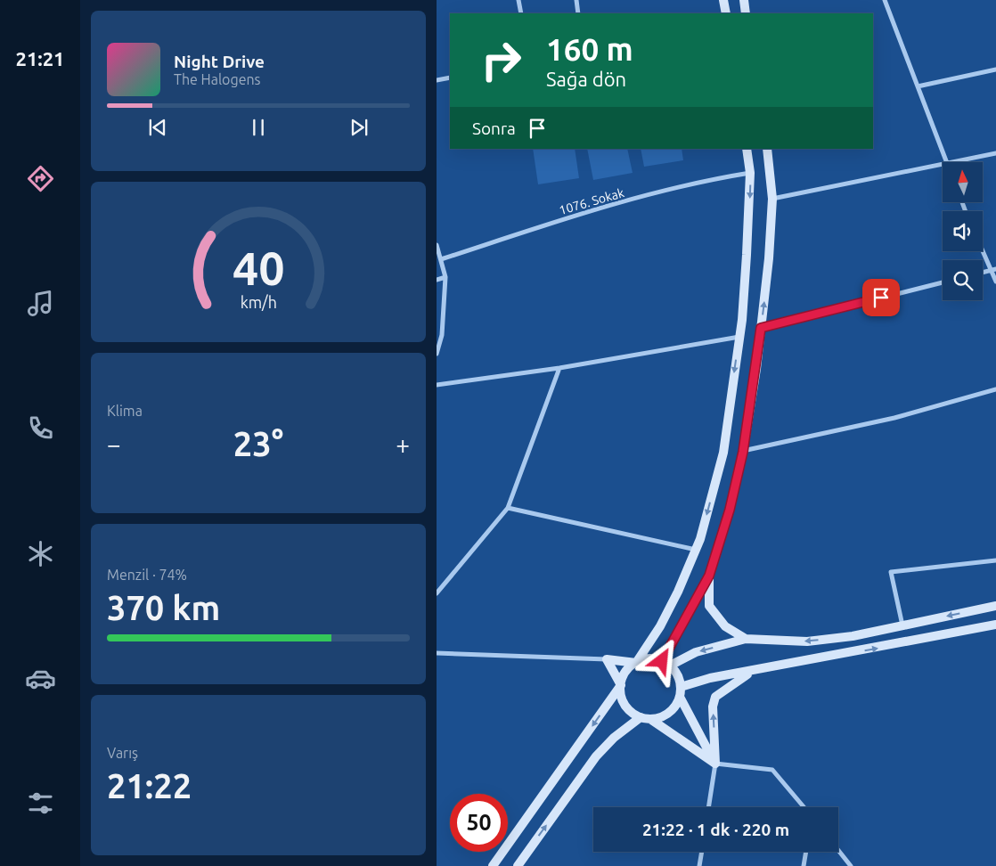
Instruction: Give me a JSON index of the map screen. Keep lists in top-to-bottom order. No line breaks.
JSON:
{"streets":{"street":["1076. Sokak"]},"north":"top","page":{"tabs":"21:21","turn":["160 m","Sağa dön"],"song":["Night Drive","The Halogens"],"then":"Sonra","tile":["Klima",["Menzil · 74%","370 km"],["Varış","21:22"]],"heat":["−","23°","+"],"limit":"50","trip":"21:22 · 1 dk · 220 m","gauge":["40","km/h"]}}
